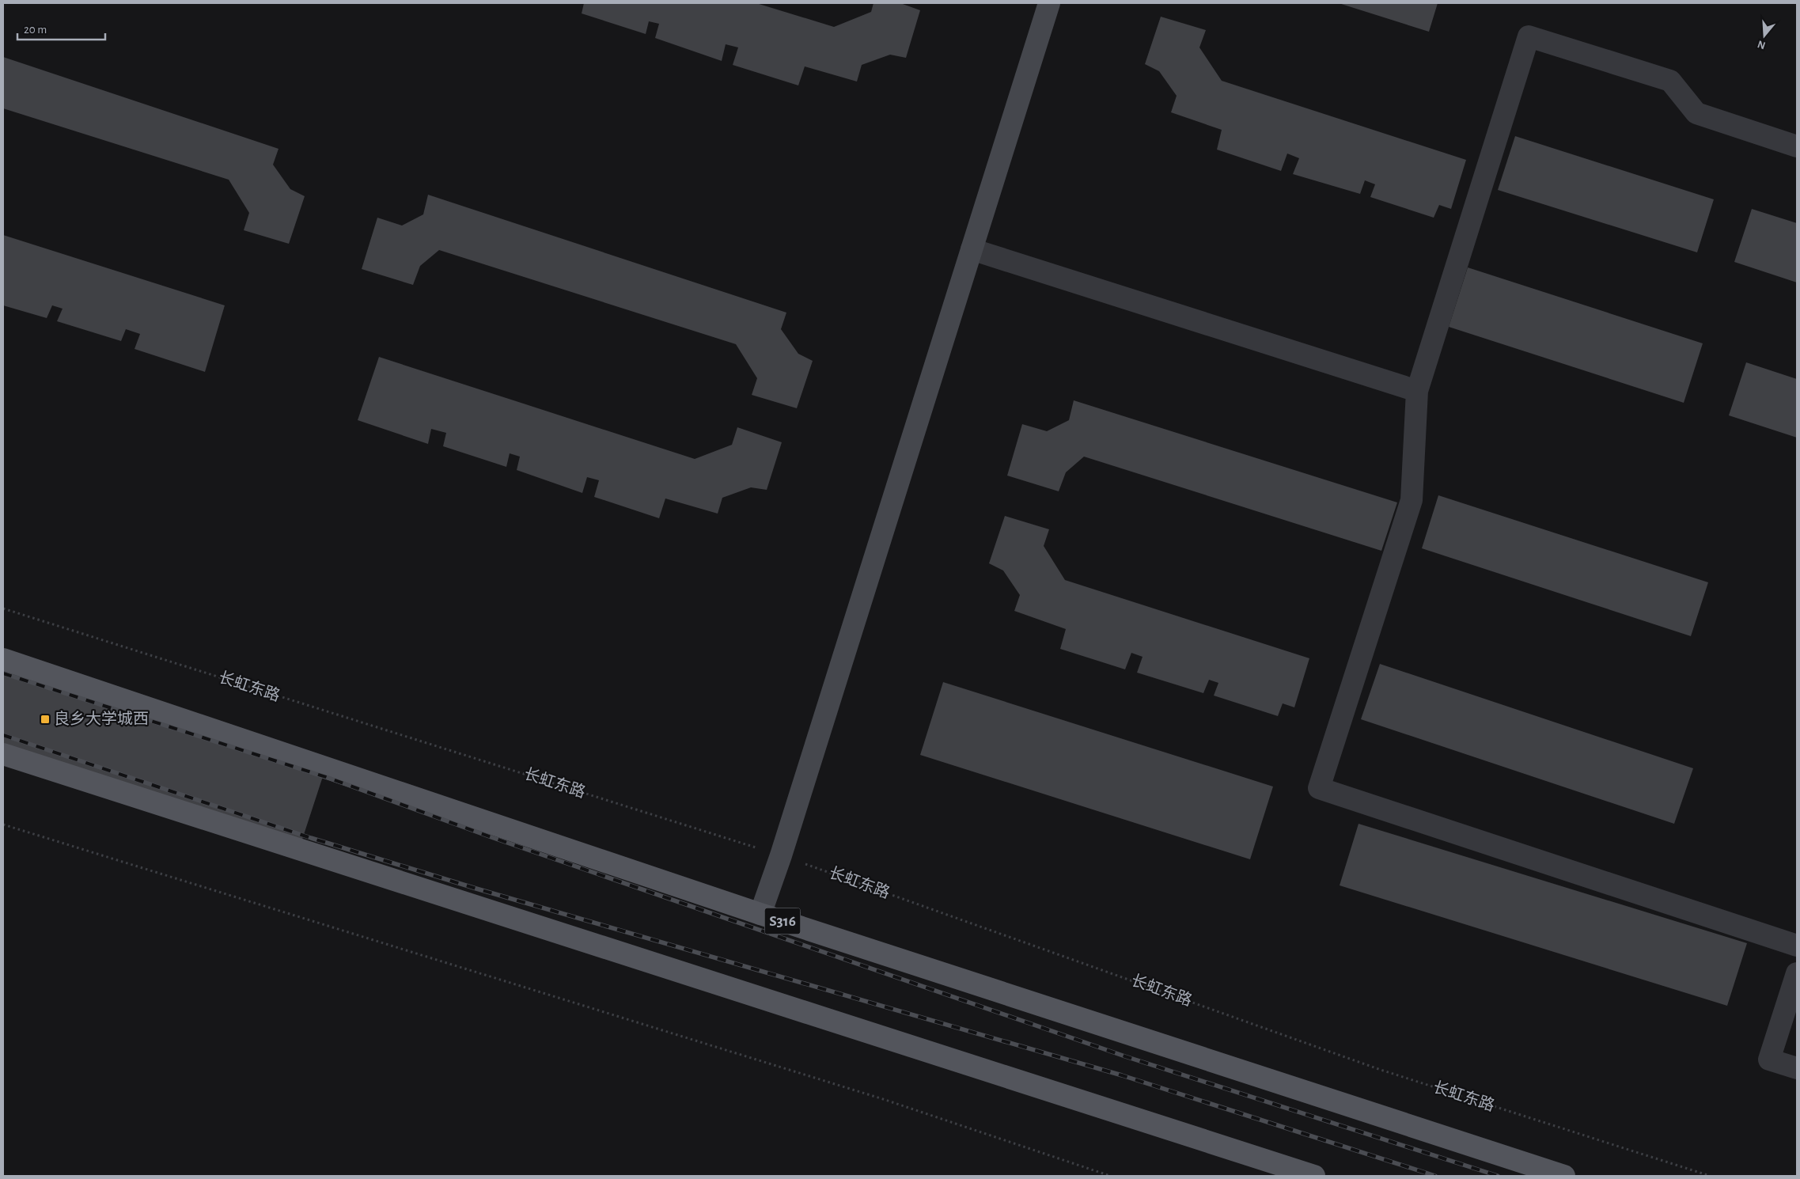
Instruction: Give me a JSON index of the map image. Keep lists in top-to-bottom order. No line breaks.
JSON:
{"streets":{"main road":["S316"],"path":["长虹东路"]},"places":{"transit":["良乡大学城西"]},"scale_bar":"20 m","north":"bottom"}
